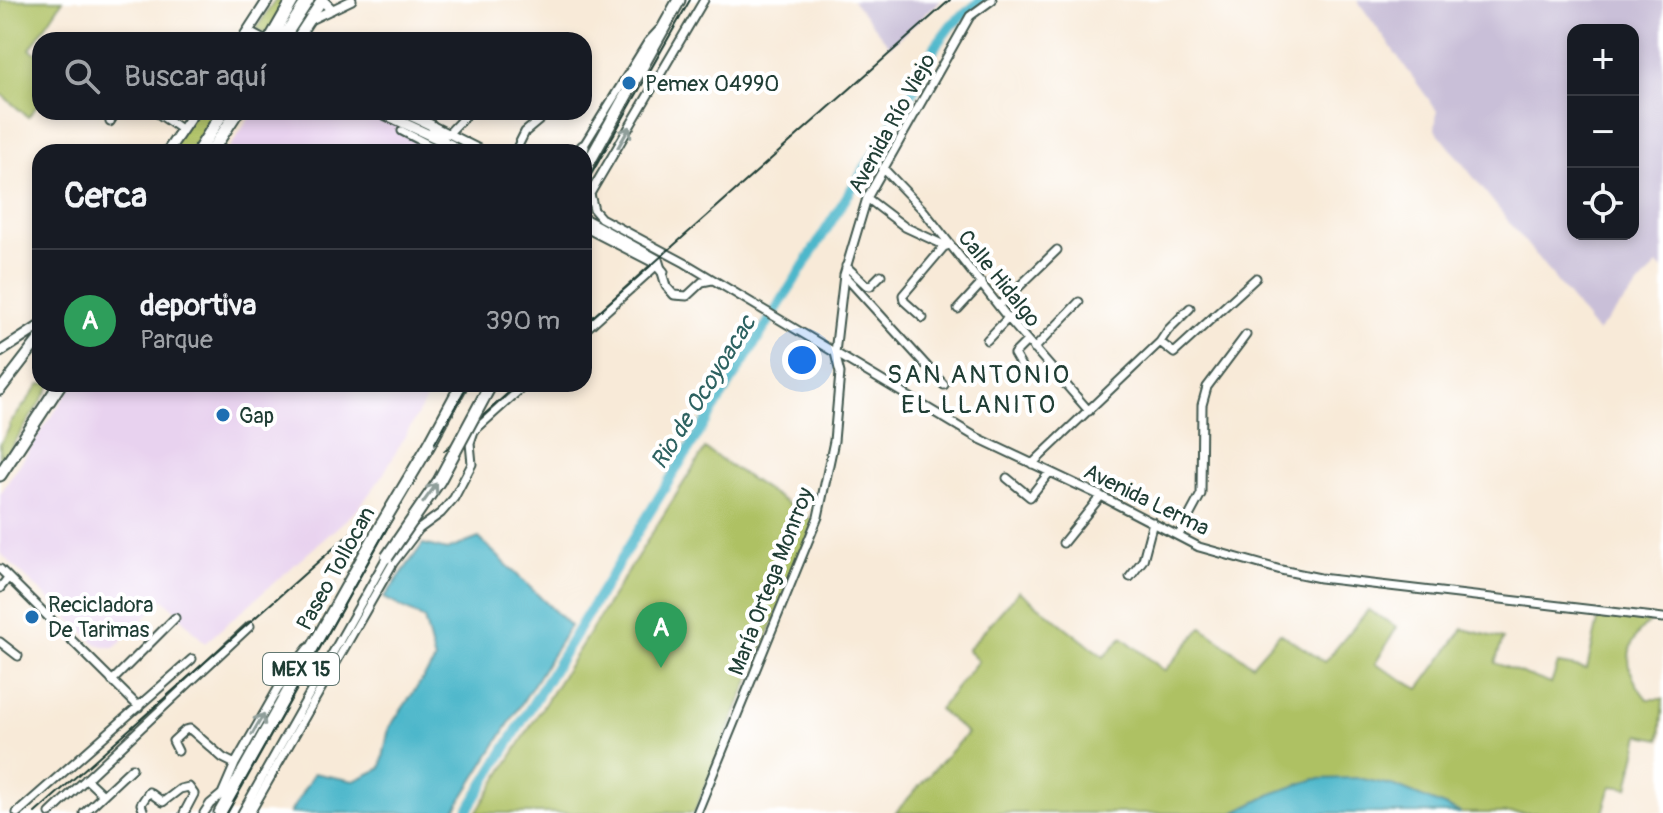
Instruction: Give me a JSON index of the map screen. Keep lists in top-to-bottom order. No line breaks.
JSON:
{"streets":{"highway":["Paseo Tollocan","MEX 15"],"street":["Avenida Río Viejo","Calle Hidalgo","Avenida Lerma","María Ortega Monrroy"]},"crossings":[["Avenida Río Viejo","Calle Hidalgo"],["Avenida Río Viejo","Avenida Lerma"],["Avenida Río Viejo","María Ortega Monrroy"],["Avenida Lerma","María Ortega Monrroy"]],"districts":["SAN ANTONIO EL LLANITO"],"water":["Rio de Ocoyoacac"],"places":["Pemex 04990","Gap","Recicladora De Tarimas"],"page":{"map_buttons":["+","−"],"search":"Buscar aquí","heading":"Cerca","list":[{"mark":"A","name":"deportiva","note":"Parque","value":"390 m"}],"pins":"A"}}
